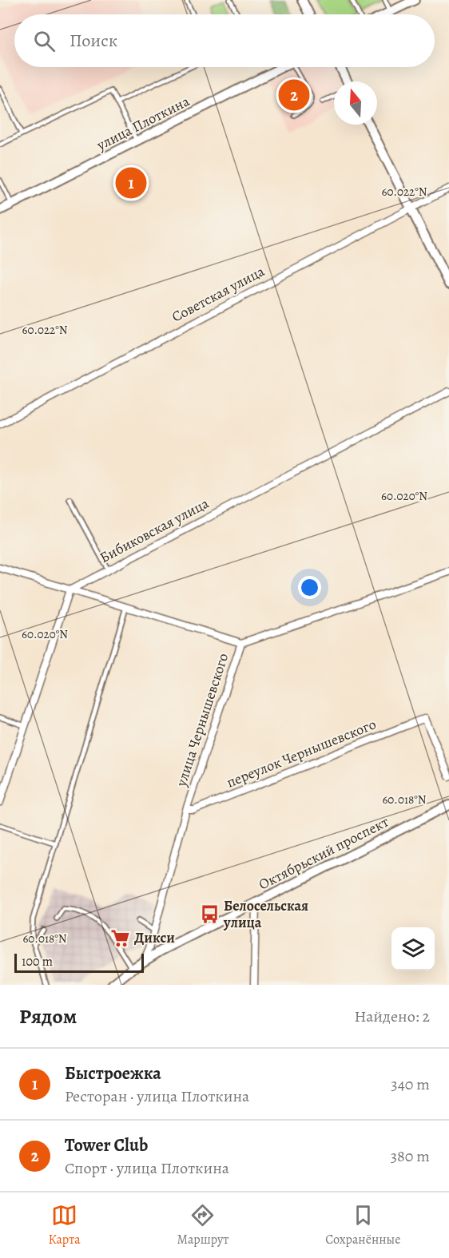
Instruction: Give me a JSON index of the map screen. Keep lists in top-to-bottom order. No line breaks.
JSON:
{"streets":{"street":["улица Плоткина","Советская улица","Бибиковская улица","улица Чернышевского","переулок Чернышевского","Октябрьский проспект"]},"crossings":[["улица Чернышевского","переулок Чернышевского"],["улица Чернышевского","Октябрьский проспект"]],"places":{"bus stop":["Белосельская улица"],"supermarket":["Дикси"]},"scale_bar":"100 m","north":"top","page":{"search":"Поиск","pins":["2","1"],"scale":"100 m","heading":["Рядом","Найдено: 2"],"list":[{"mark":"1","name":"Быстроежка","note":"Ресторан · улица Плоткина","value":"340 m"},{"mark":"2","name":"Tower Club","note":"Спорт · улица Плоткина","value":"380 m"}],"nav":["Карта","Маршрут","Сохранённые"]},"coordinates":["60.022°N","60.020°N","60.018°N"]}
